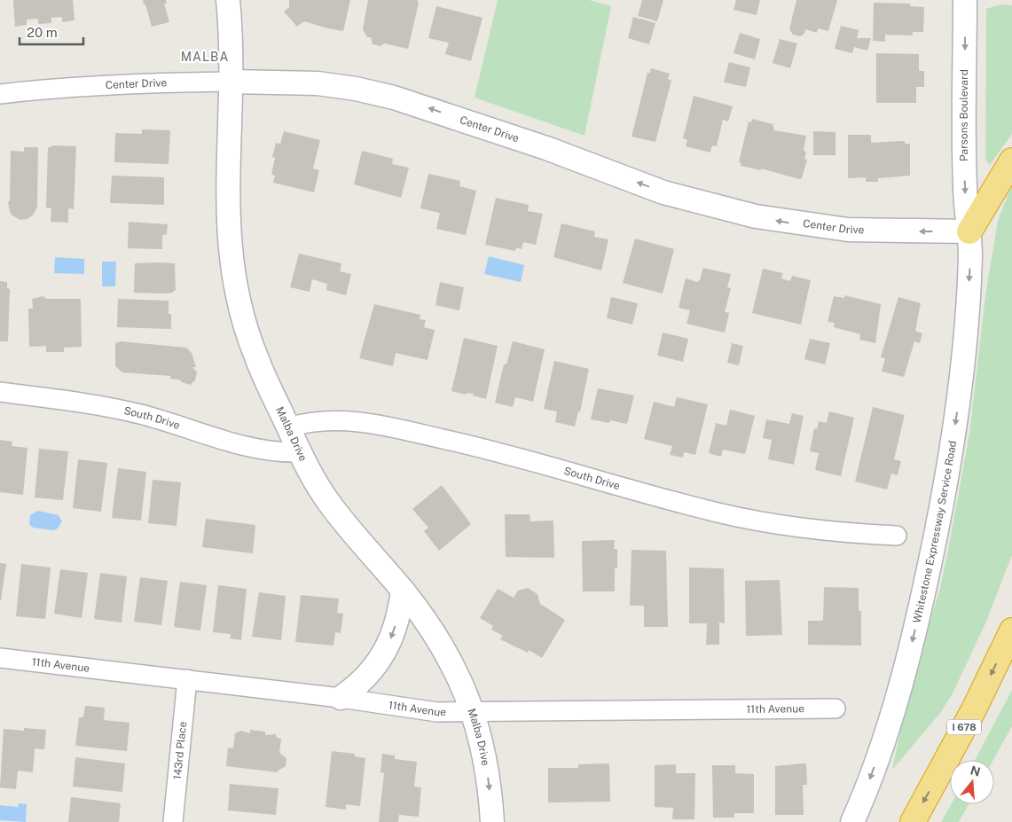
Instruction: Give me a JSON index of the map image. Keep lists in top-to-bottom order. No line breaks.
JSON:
{"streets":{"highway":["I 678"],"street":["Center Drive","Parsons Boulevard","South Drive","Malba Drive","Whitestone Expressway Service Road","11th Avenue","143rd Place"]},"crossings":[["Center Drive","Parsons Boulevard"],["Center Drive","Malba Drive"],["Center Drive","Whitestone Expressway Service Road"],["Parsons Boulevard","Whitestone Expressway Service Road"],["South Drive","Malba Drive"],["Malba Drive","11th Avenue"],["11th Avenue","143rd Place"]],"one_way":["Center Drive","Parsons Boulevard","Whitestone Expressway Service Road"],"districts":["MALBA"],"scale_bar":"20 m","north":"top"}
